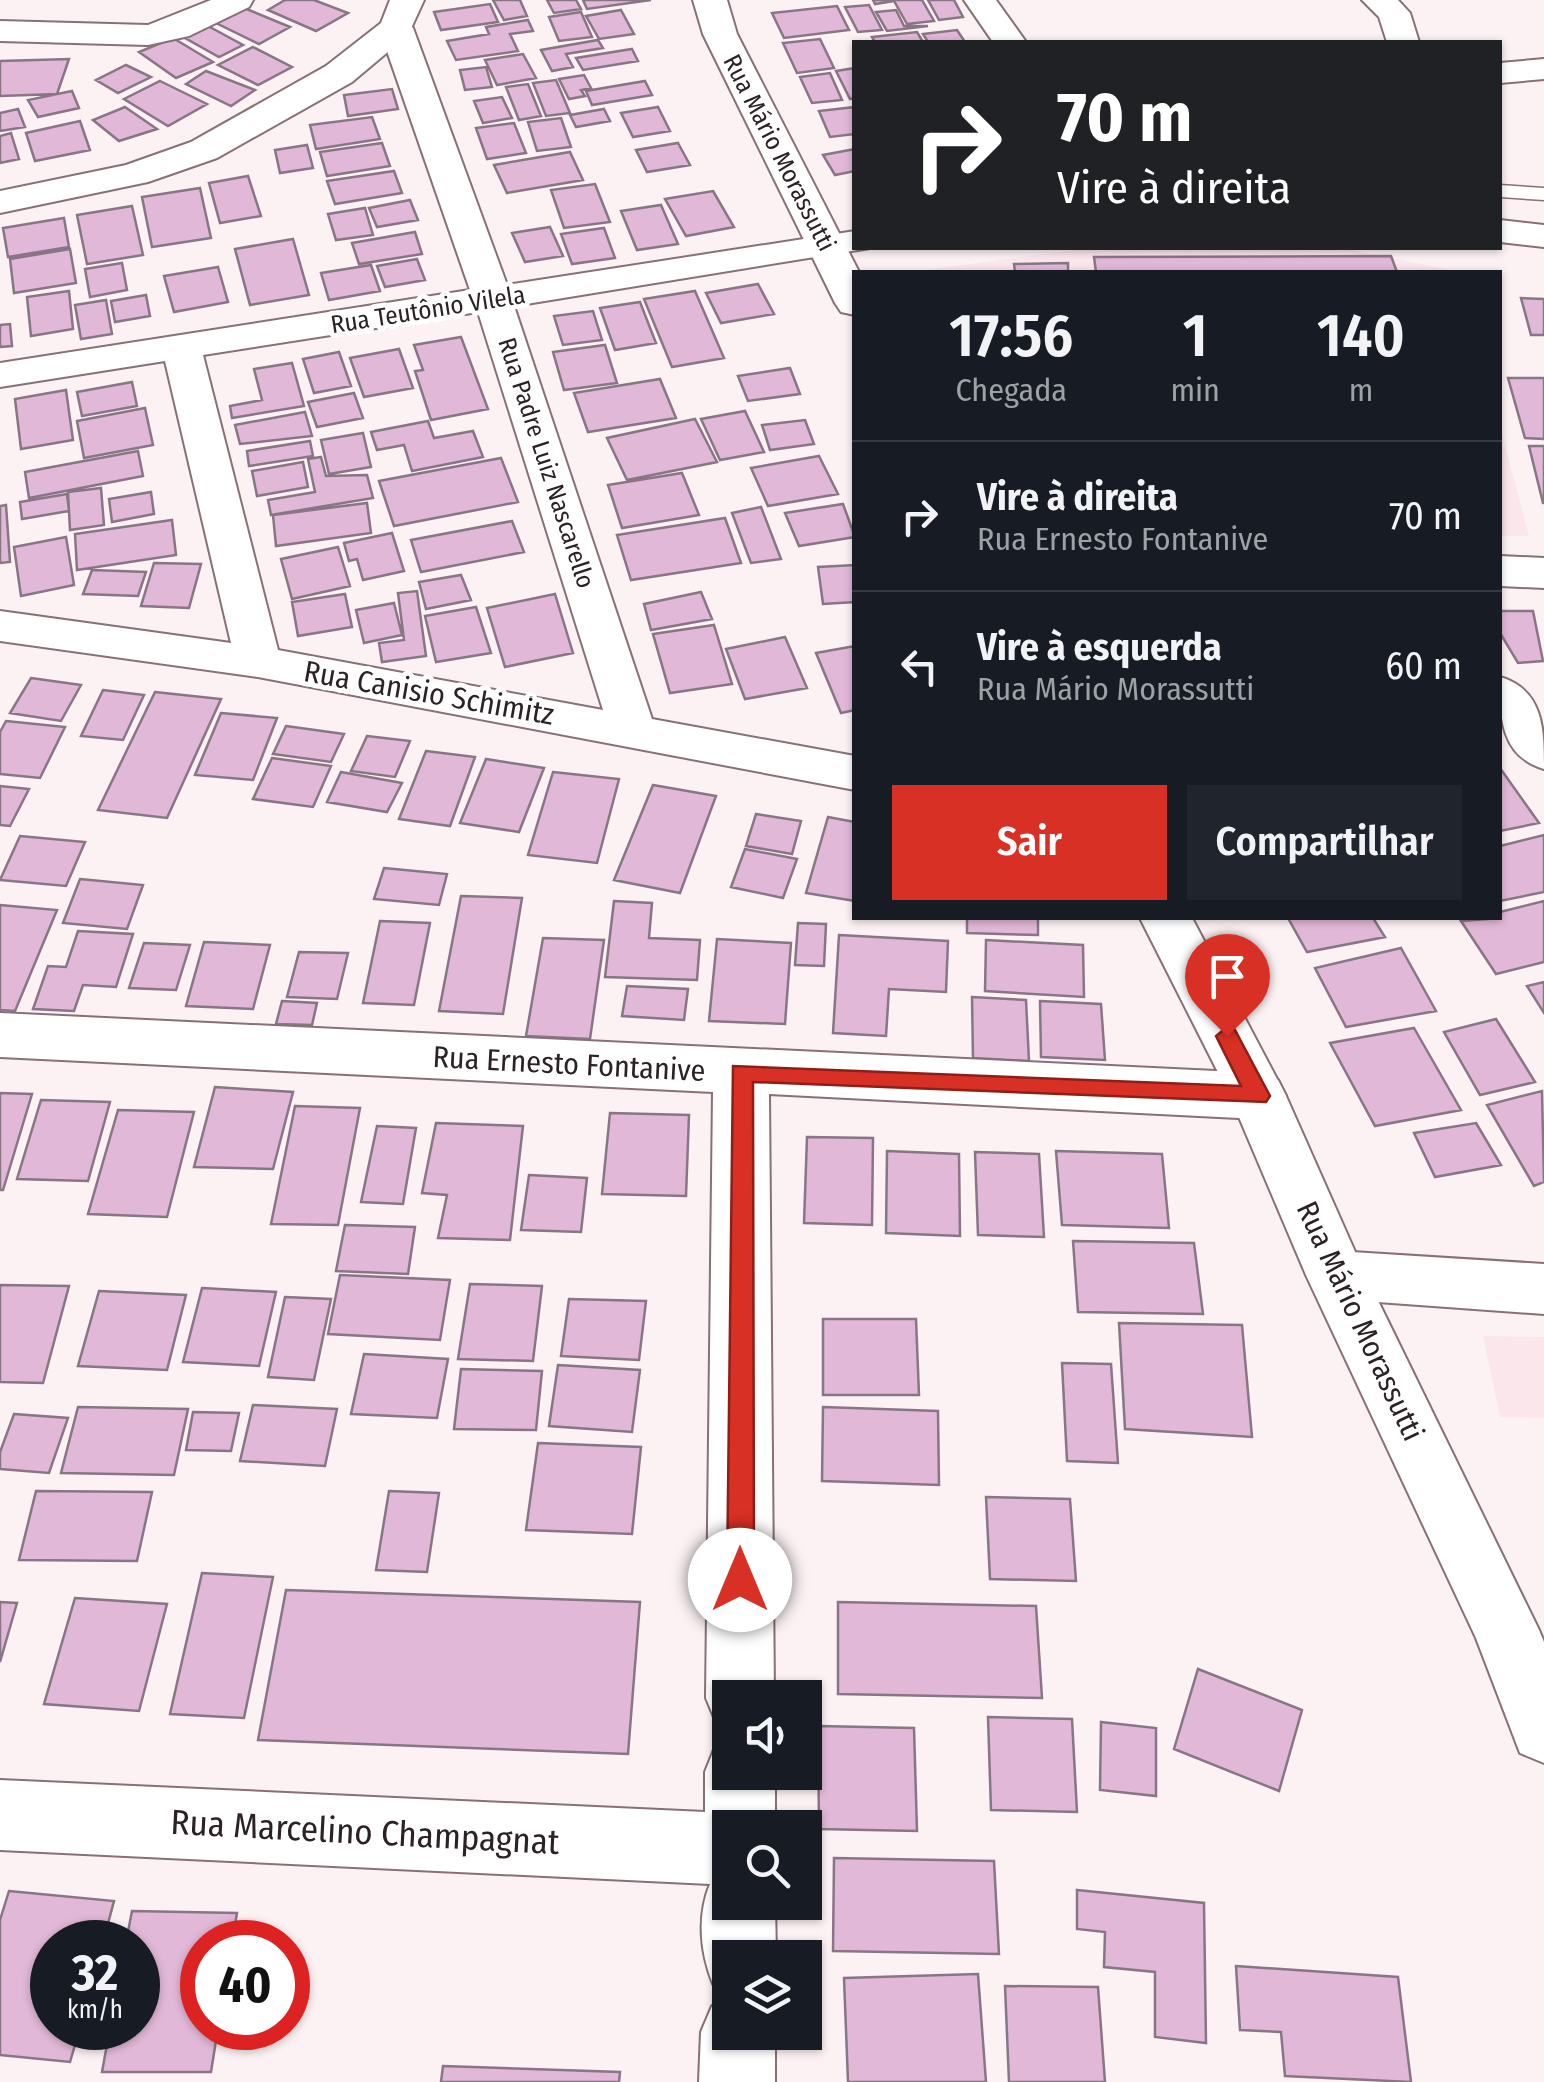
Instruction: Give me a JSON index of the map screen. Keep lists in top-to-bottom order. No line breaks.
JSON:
{"streets":{"street":["Rua Mário Morassutti","Rua Teutônio Vilela","Rua Padre Luiz Nascarello","Rua Canisio Schimitz","Rua Ernesto Fontanive","Rua Marcelino Champagnat"]},"crossings":[["Rua Mário Morassutti","Rua Teutônio Vilela"],["Rua Mário Morassutti","Rua Ernesto Fontanive"],["Rua Teutônio Vilela","Rua Padre Luiz Nascarello"],["Rua Padre Luiz Nascarello","Rua Canisio Schimitz"]],"page":{"turn":["70 m","Vire à direita"],"eta":["17:56","Chegada","1","min","140","m"],"list":[{"name":"Vire à direita","note":"Rua Ernesto Fontanive","value":"70 m"},{"name":"Vire à esquerda","note":"Rua Mário Morassutti","value":"60 m"}],"buttons":["Sair","Compartilhar"],"speed":"32 km/h","limit":"40"}}
